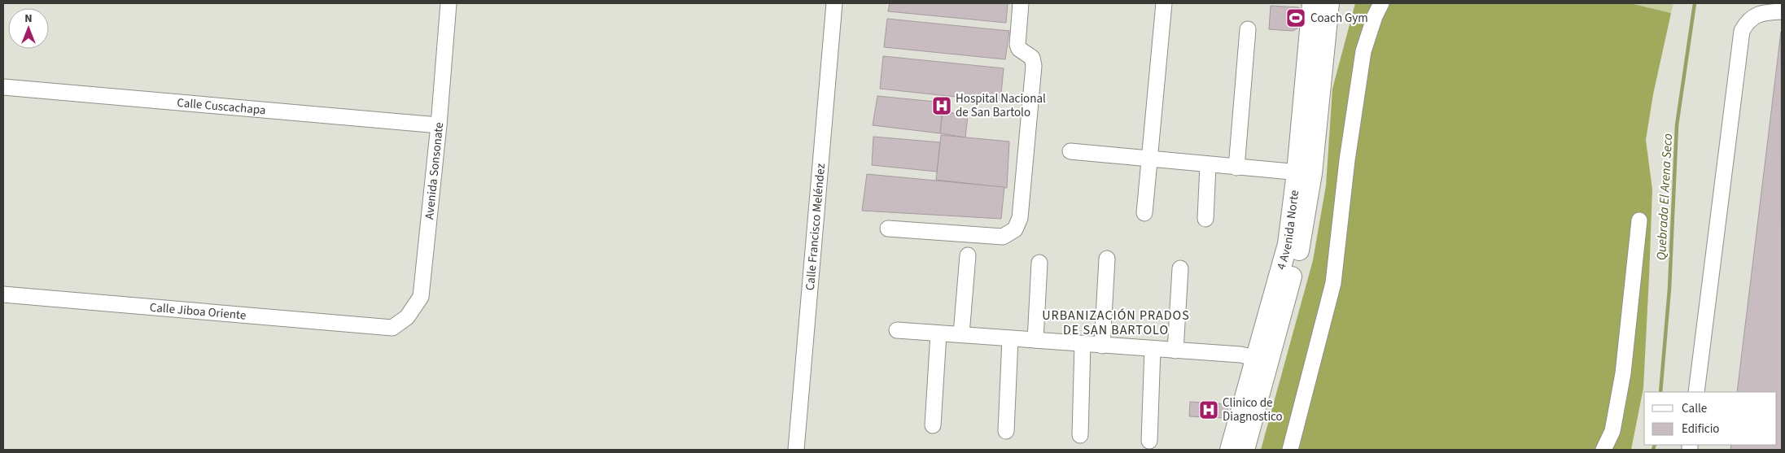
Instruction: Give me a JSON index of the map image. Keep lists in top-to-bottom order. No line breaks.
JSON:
{"streets":{"main road":["4 Avenida Norte"],"street":["Calle Cuscachapa","Avenida Sonsonate","Calle Francisco Meléndez","Calle Jiboa Oriente"]},"crossings":[["Calle Cuscachapa","Avenida Sonsonate"],["Avenida Sonsonate","Calle Jiboa Oriente"]],"districts":["URBANIZACIÓN PRADOS DE SAN BARTOLO"],"water":["Quebrada El Arena Seco"],"places":{"sports":["Coach Gym"],"hospital":["Hospital Nacional de San Bartolo","Clinico de Diagnostico"]},"legend":["Calle","Edificio"],"north":"top"}
